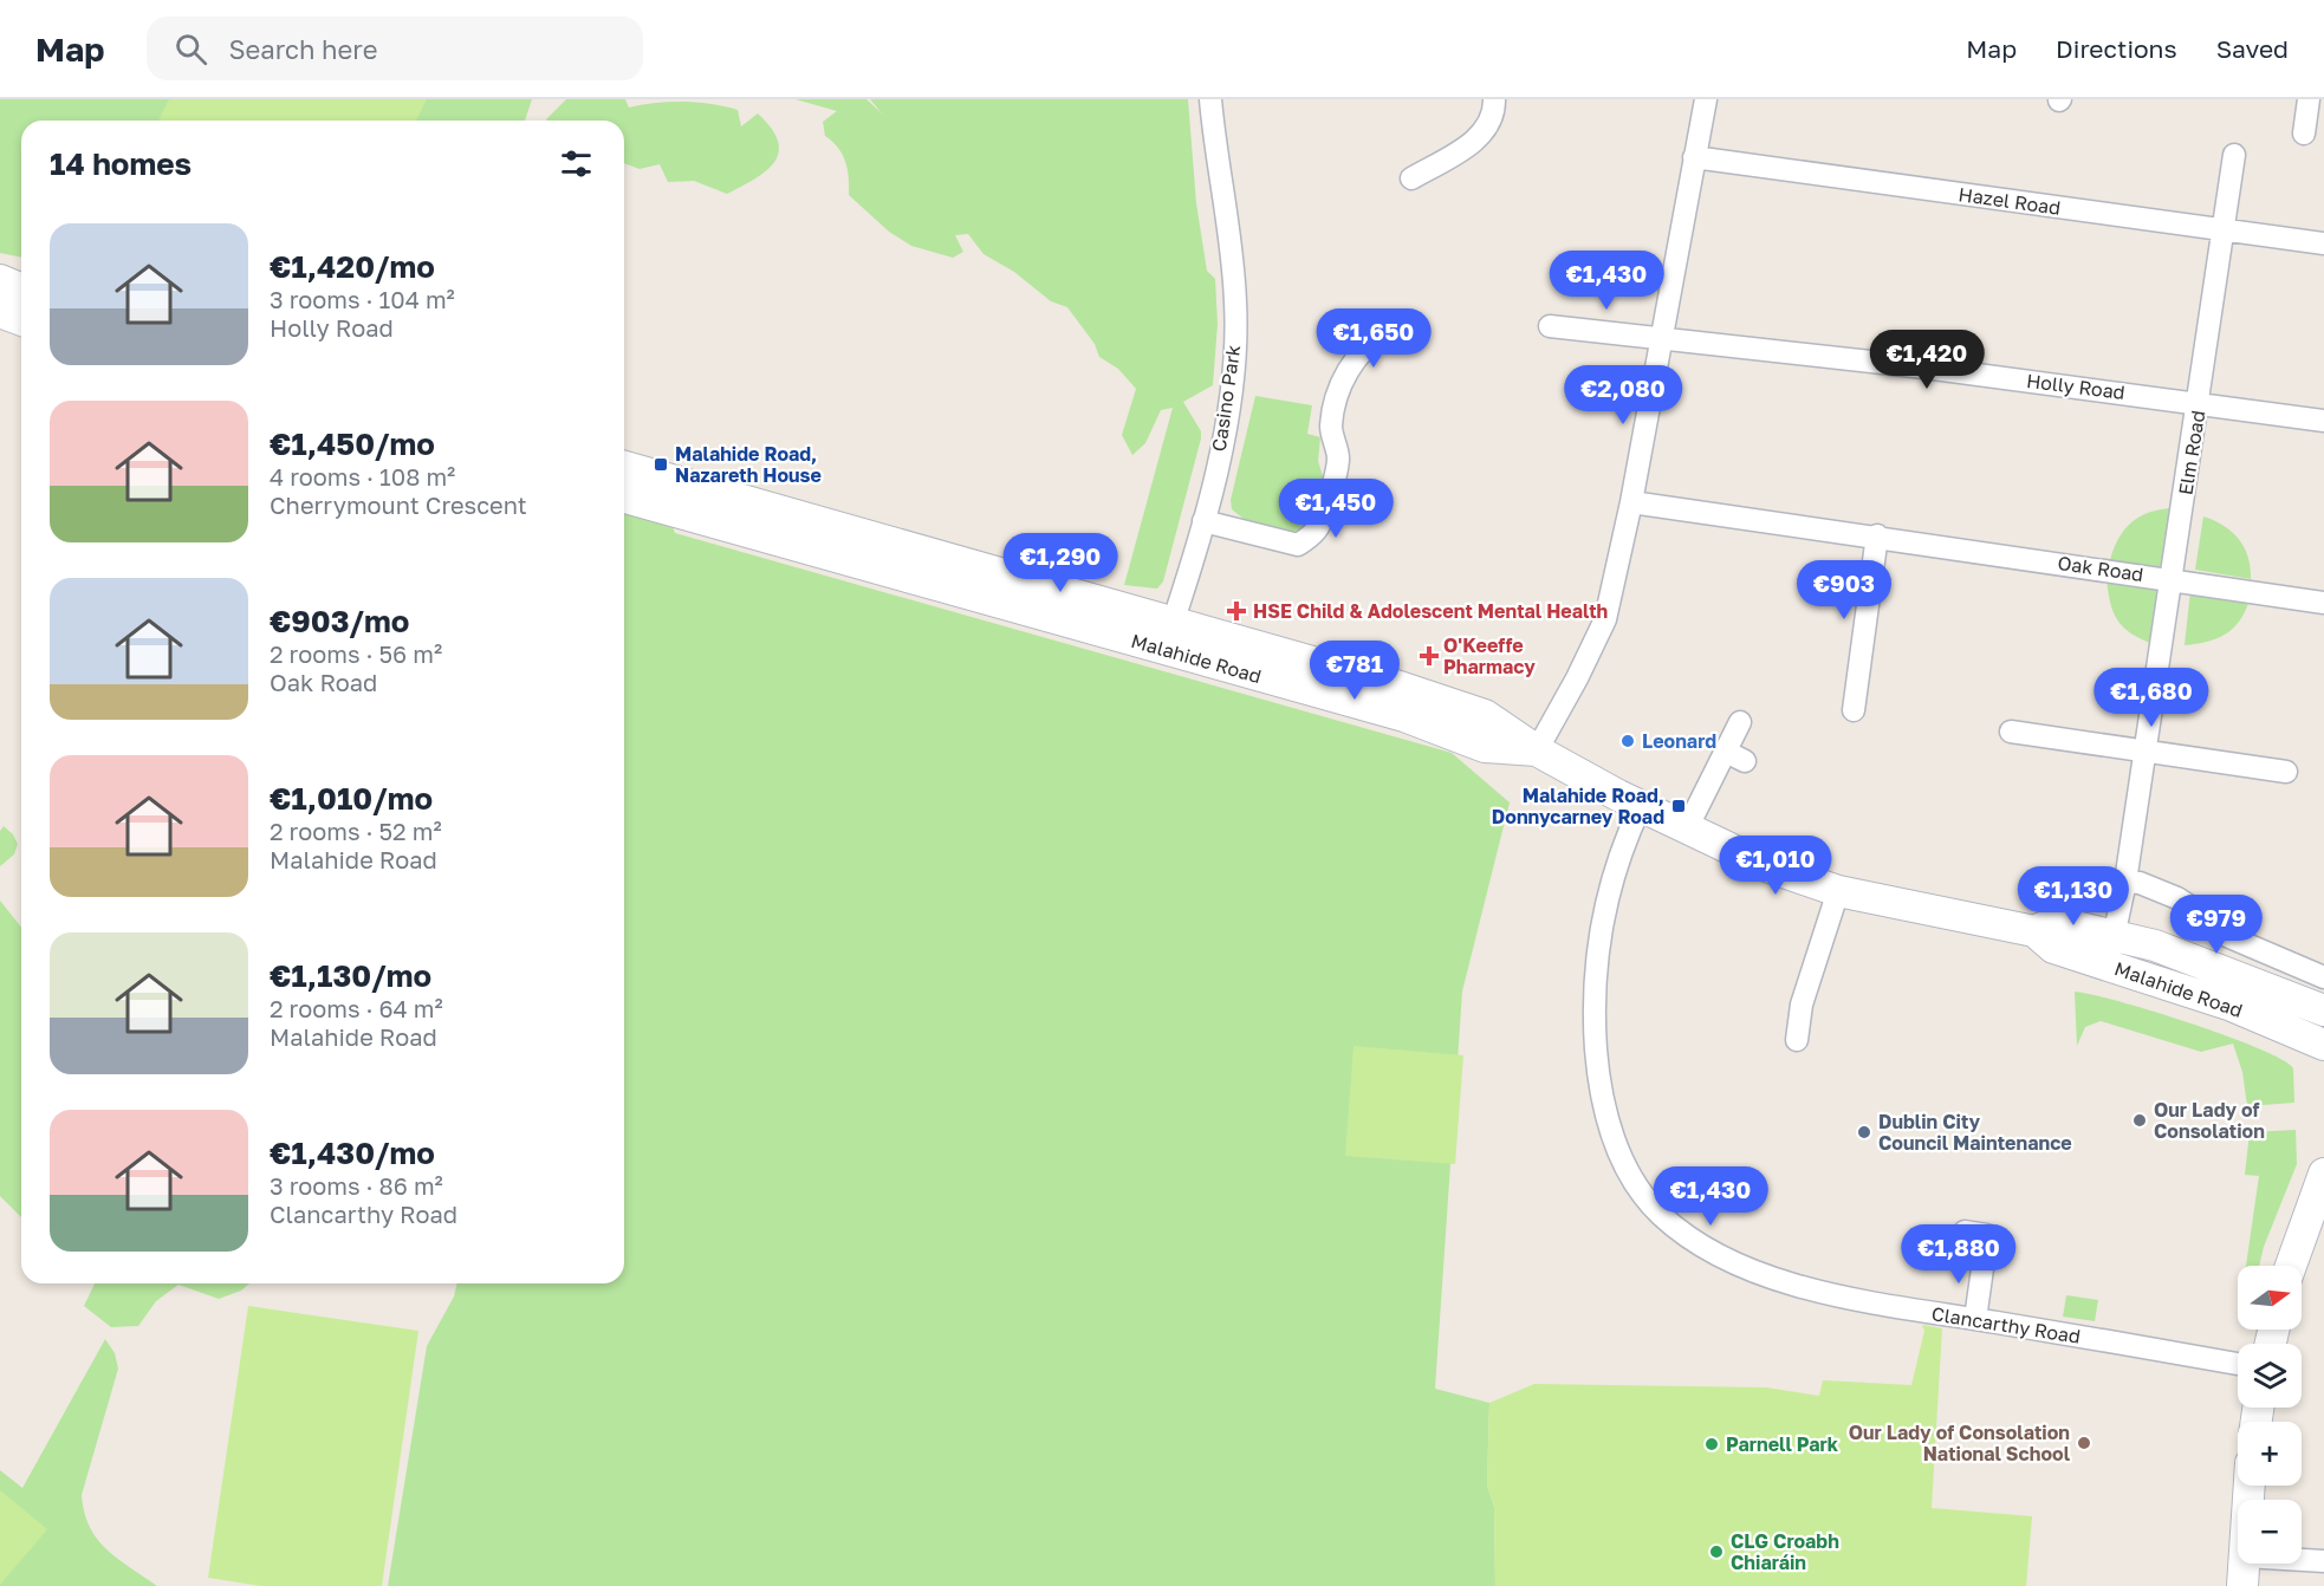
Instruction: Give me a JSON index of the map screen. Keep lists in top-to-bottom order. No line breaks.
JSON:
{"streets":{"main road":["Malahide Road"],"street":["Hazel Road","Holly Road","Casino Park","Elm Road","Oak Road","Clancarthy Road"]},"crossings":[["Hazel Road","Elm Road"],["Holly Road","Elm Road"],["Casino Park","Malahide Road"],["Elm Road","Oak Road"],["Elm Road","Malahide Road"],["Malahide Road","Clancarthy Road"]],"places":{"transit":["Malahide Road, Nazareth House","Malahide Road, Donnycarney Road"],"health":["HSE Child & Adolescent Mental Health","O'Keeffe Pharmacy"],"other":["Leonard","Our Lady of Consolation","Dublin City Council Maintenance","Our Lady of Consolation National School","Parnell Park","CLG Croabh Chiaráin"]},"north":"right","page":{"header":"Map","search":"Search here","nav":["Map","Directions","Saved"],"heading":"14 homes","list":[{"name":"€1,420/mo","note":"3 rooms · 104 m² · Holly Road"},{"name":"€1,450/mo","note":"4 rooms · 108 m² · Cherrymount Crescent"},{"name":"€903/mo","note":"2 rooms · 56 m² · Oak Road"},{"name":"€1,010/mo","note":"2 rooms · 52 m² · Malahide Road"},{"name":"€1,130/mo","note":"2 rooms · 64 m² · Malahide Road"},{"name":"€1,430/mo","note":"3 rooms · 86 m² · Clancarthy Road"}],"price":["€1,430","€1,650","€1,420","€2,080","€1,450","€1,290","€903","€781","€1,680","€1,010","€1,130","€979","€1,430","€1,880"],"map_buttons":["+","−"]}}
